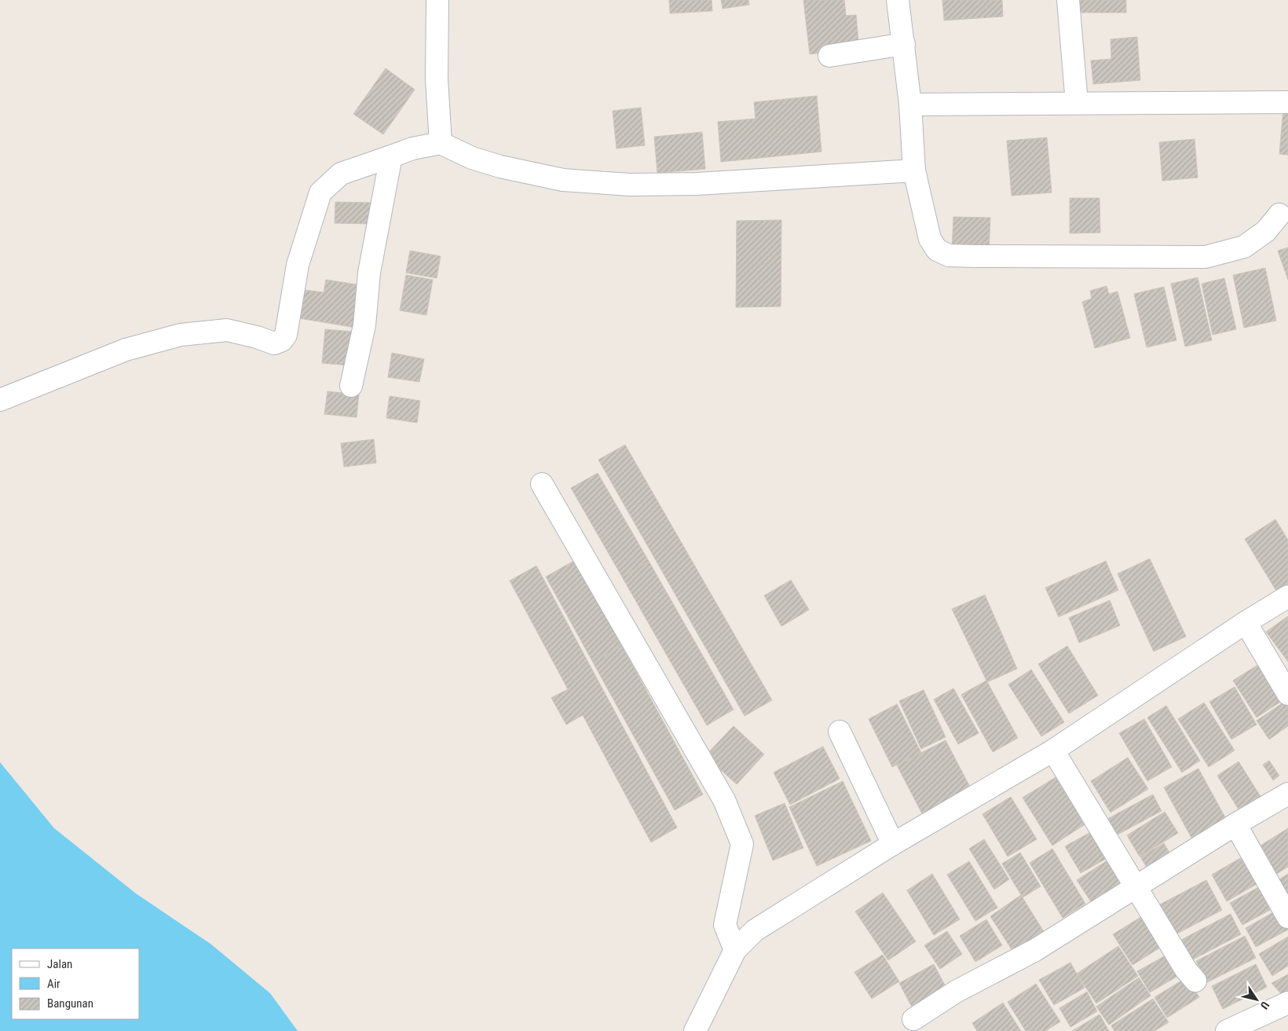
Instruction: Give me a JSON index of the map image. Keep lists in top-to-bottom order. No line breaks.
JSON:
{"legend":["Jalan","Air","Bangunan"],"north":"bottom right"}
